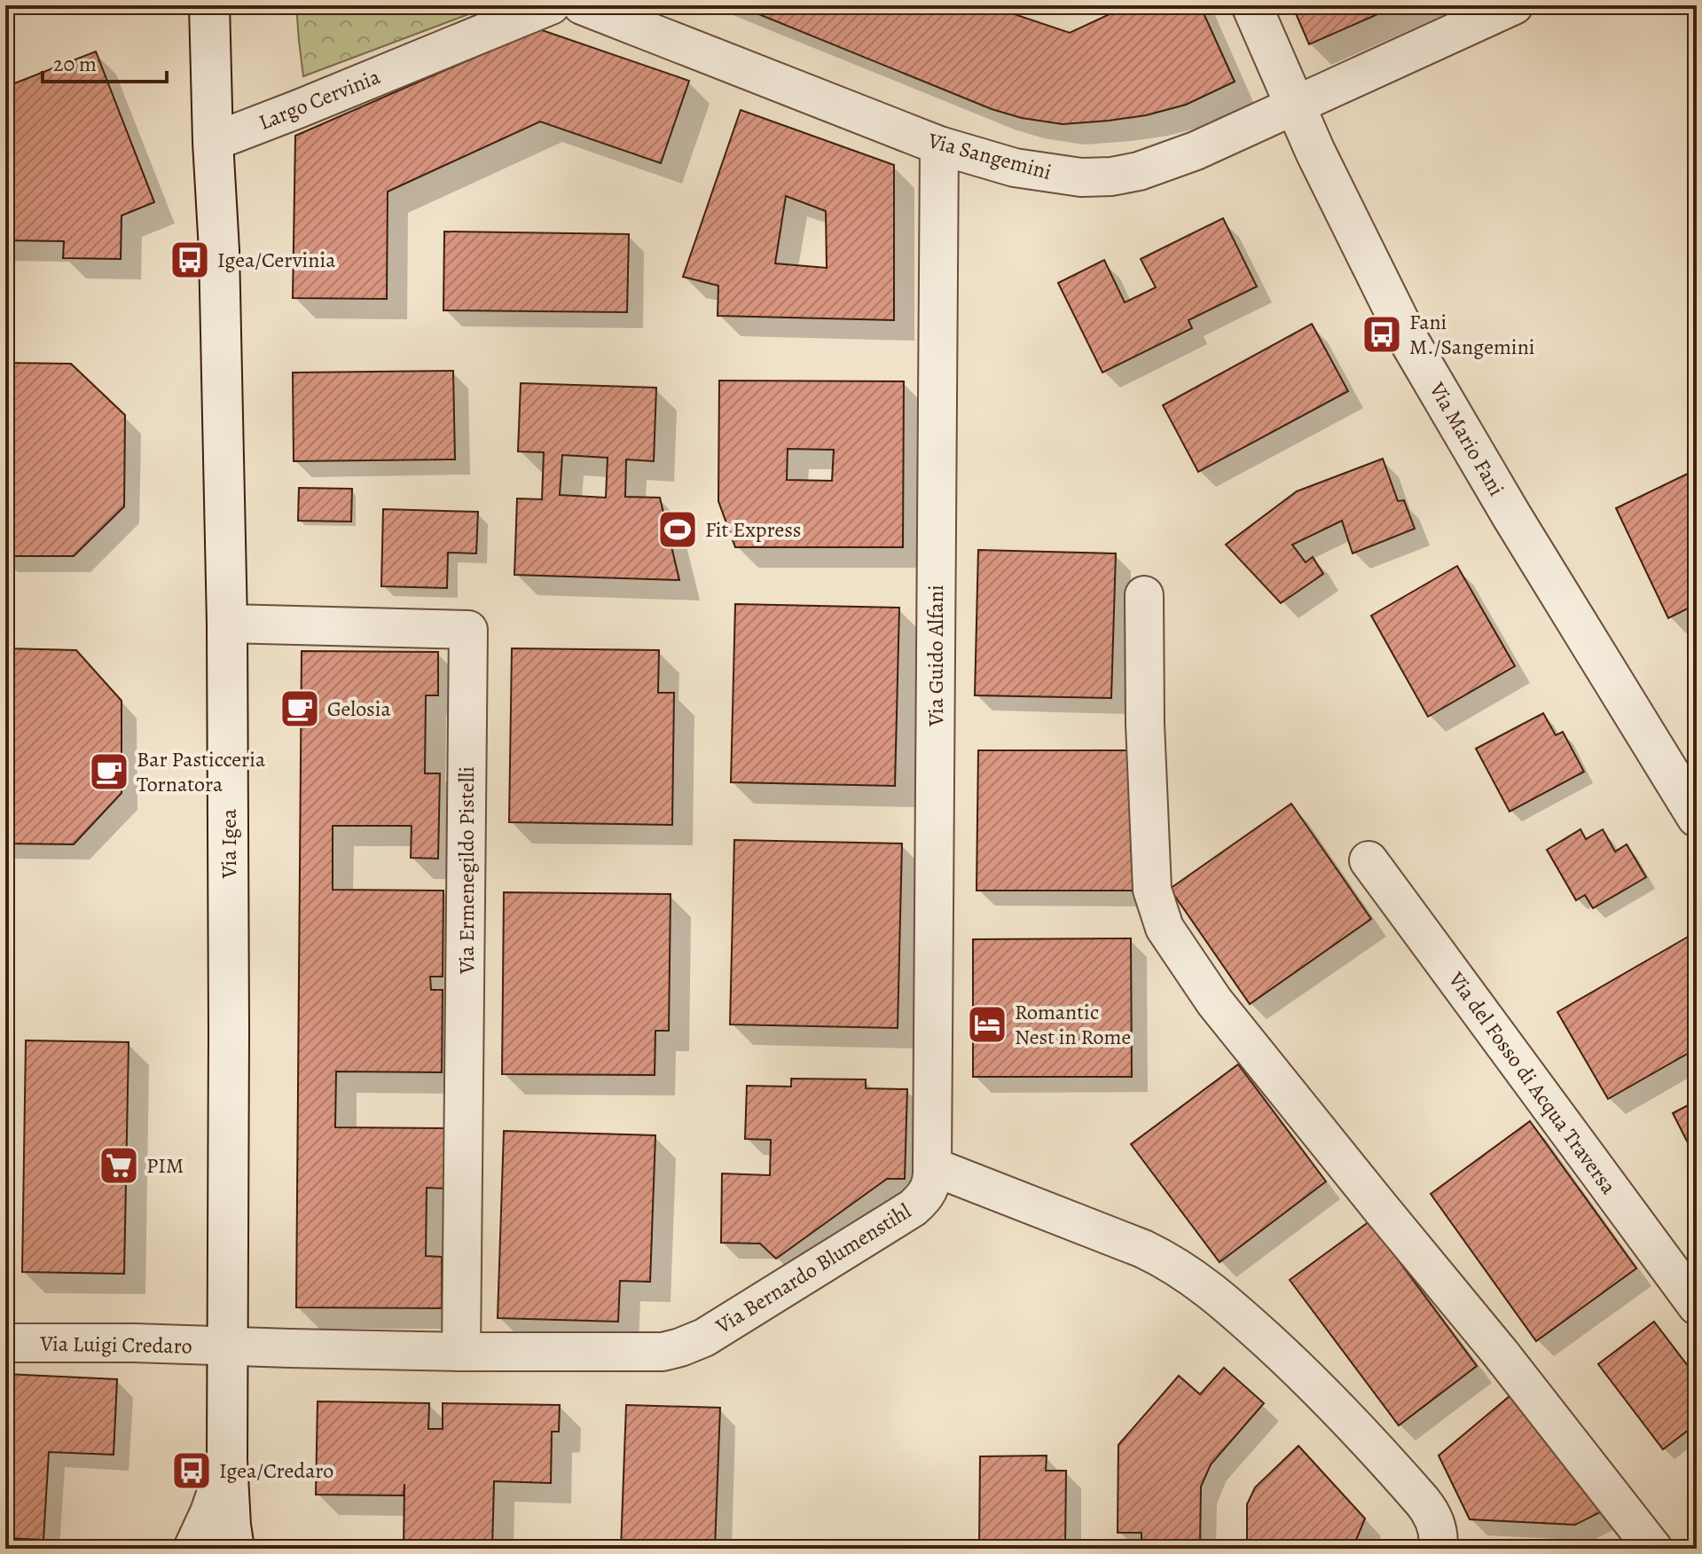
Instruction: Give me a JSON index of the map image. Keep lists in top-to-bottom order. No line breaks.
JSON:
{"streets":{"main road":["Via Mario Fani","Via Igea"],"street":["Largo Cervinia","Via Sangemini","Via Guido Alfani","Via Ermenegildo Pistelli","Via del Fosso di Acqua Traversa","Via Bernardo Blumenstihl","Via Luigi Credaro"]},"crossings":[["Largo Cervinia","Via Igea"],["Via Sangemini","Via Mario Fani"],["Via Sangemini","Via Guido Alfani"],["Via Guido Alfani","Via Bernardo Blumenstihl"],["Via Igea","Via Ermenegildo Pistelli"],["Via Igea","Via Bernardo Blumenstihl"],["Via Igea","Via Luigi Credaro"],["Via Ermenegildo Pistelli","Via Bernardo Blumenstihl"],["Via Bernardo Blumenstihl","Via Luigi Credaro"]],"places":{"bus stop":["Igea/Cervinia","Fani M./Sangemini","Igea/Credaro"],"sports":["Fit Express"],"cafe":["Gelosia","Bar Pasticceria Tornatora"],"hotel":["Romantic Nest in Rome"],"supermarket":["PIM"]},"scale_bar":"20 m"}
